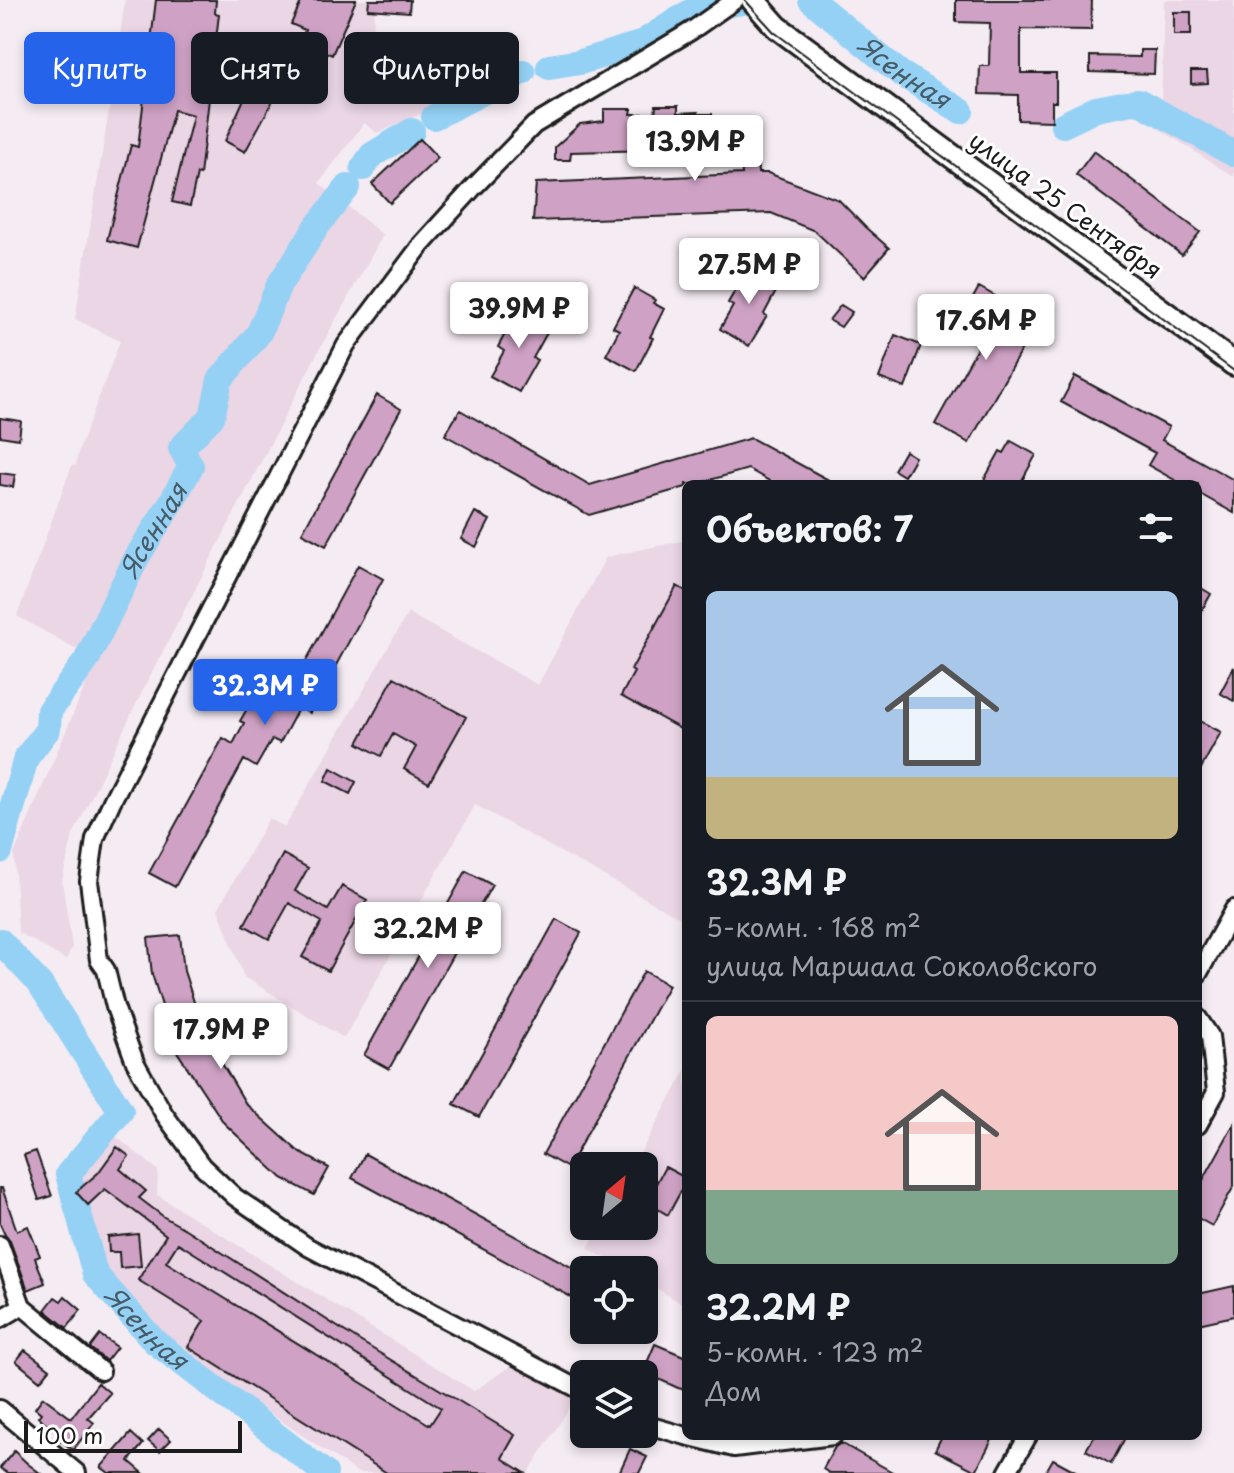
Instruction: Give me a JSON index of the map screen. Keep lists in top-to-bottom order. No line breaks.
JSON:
{"streets":{"main road":["улица 25 Сентября"]},"water":["Ясенная"],"scale_bar":"100 m","north":"top right","page":{"chip":["Купить","Снять","Фильтры"],"price":["13.9M ₽","27.5M ₽","39.9M ₽","17.6M ₽","32.3M ₽","32.2M ₽","17.9M ₽"],"heading":"Объектов: 7","list":[{"name":"32.3M ₽","note":"5-комн. · 168 m² · улица Маршала Соколовского"},{"name":"32.2M ₽","note":"5-комн. · 123 m² · Дом"}],"scale":"100 m"}}
